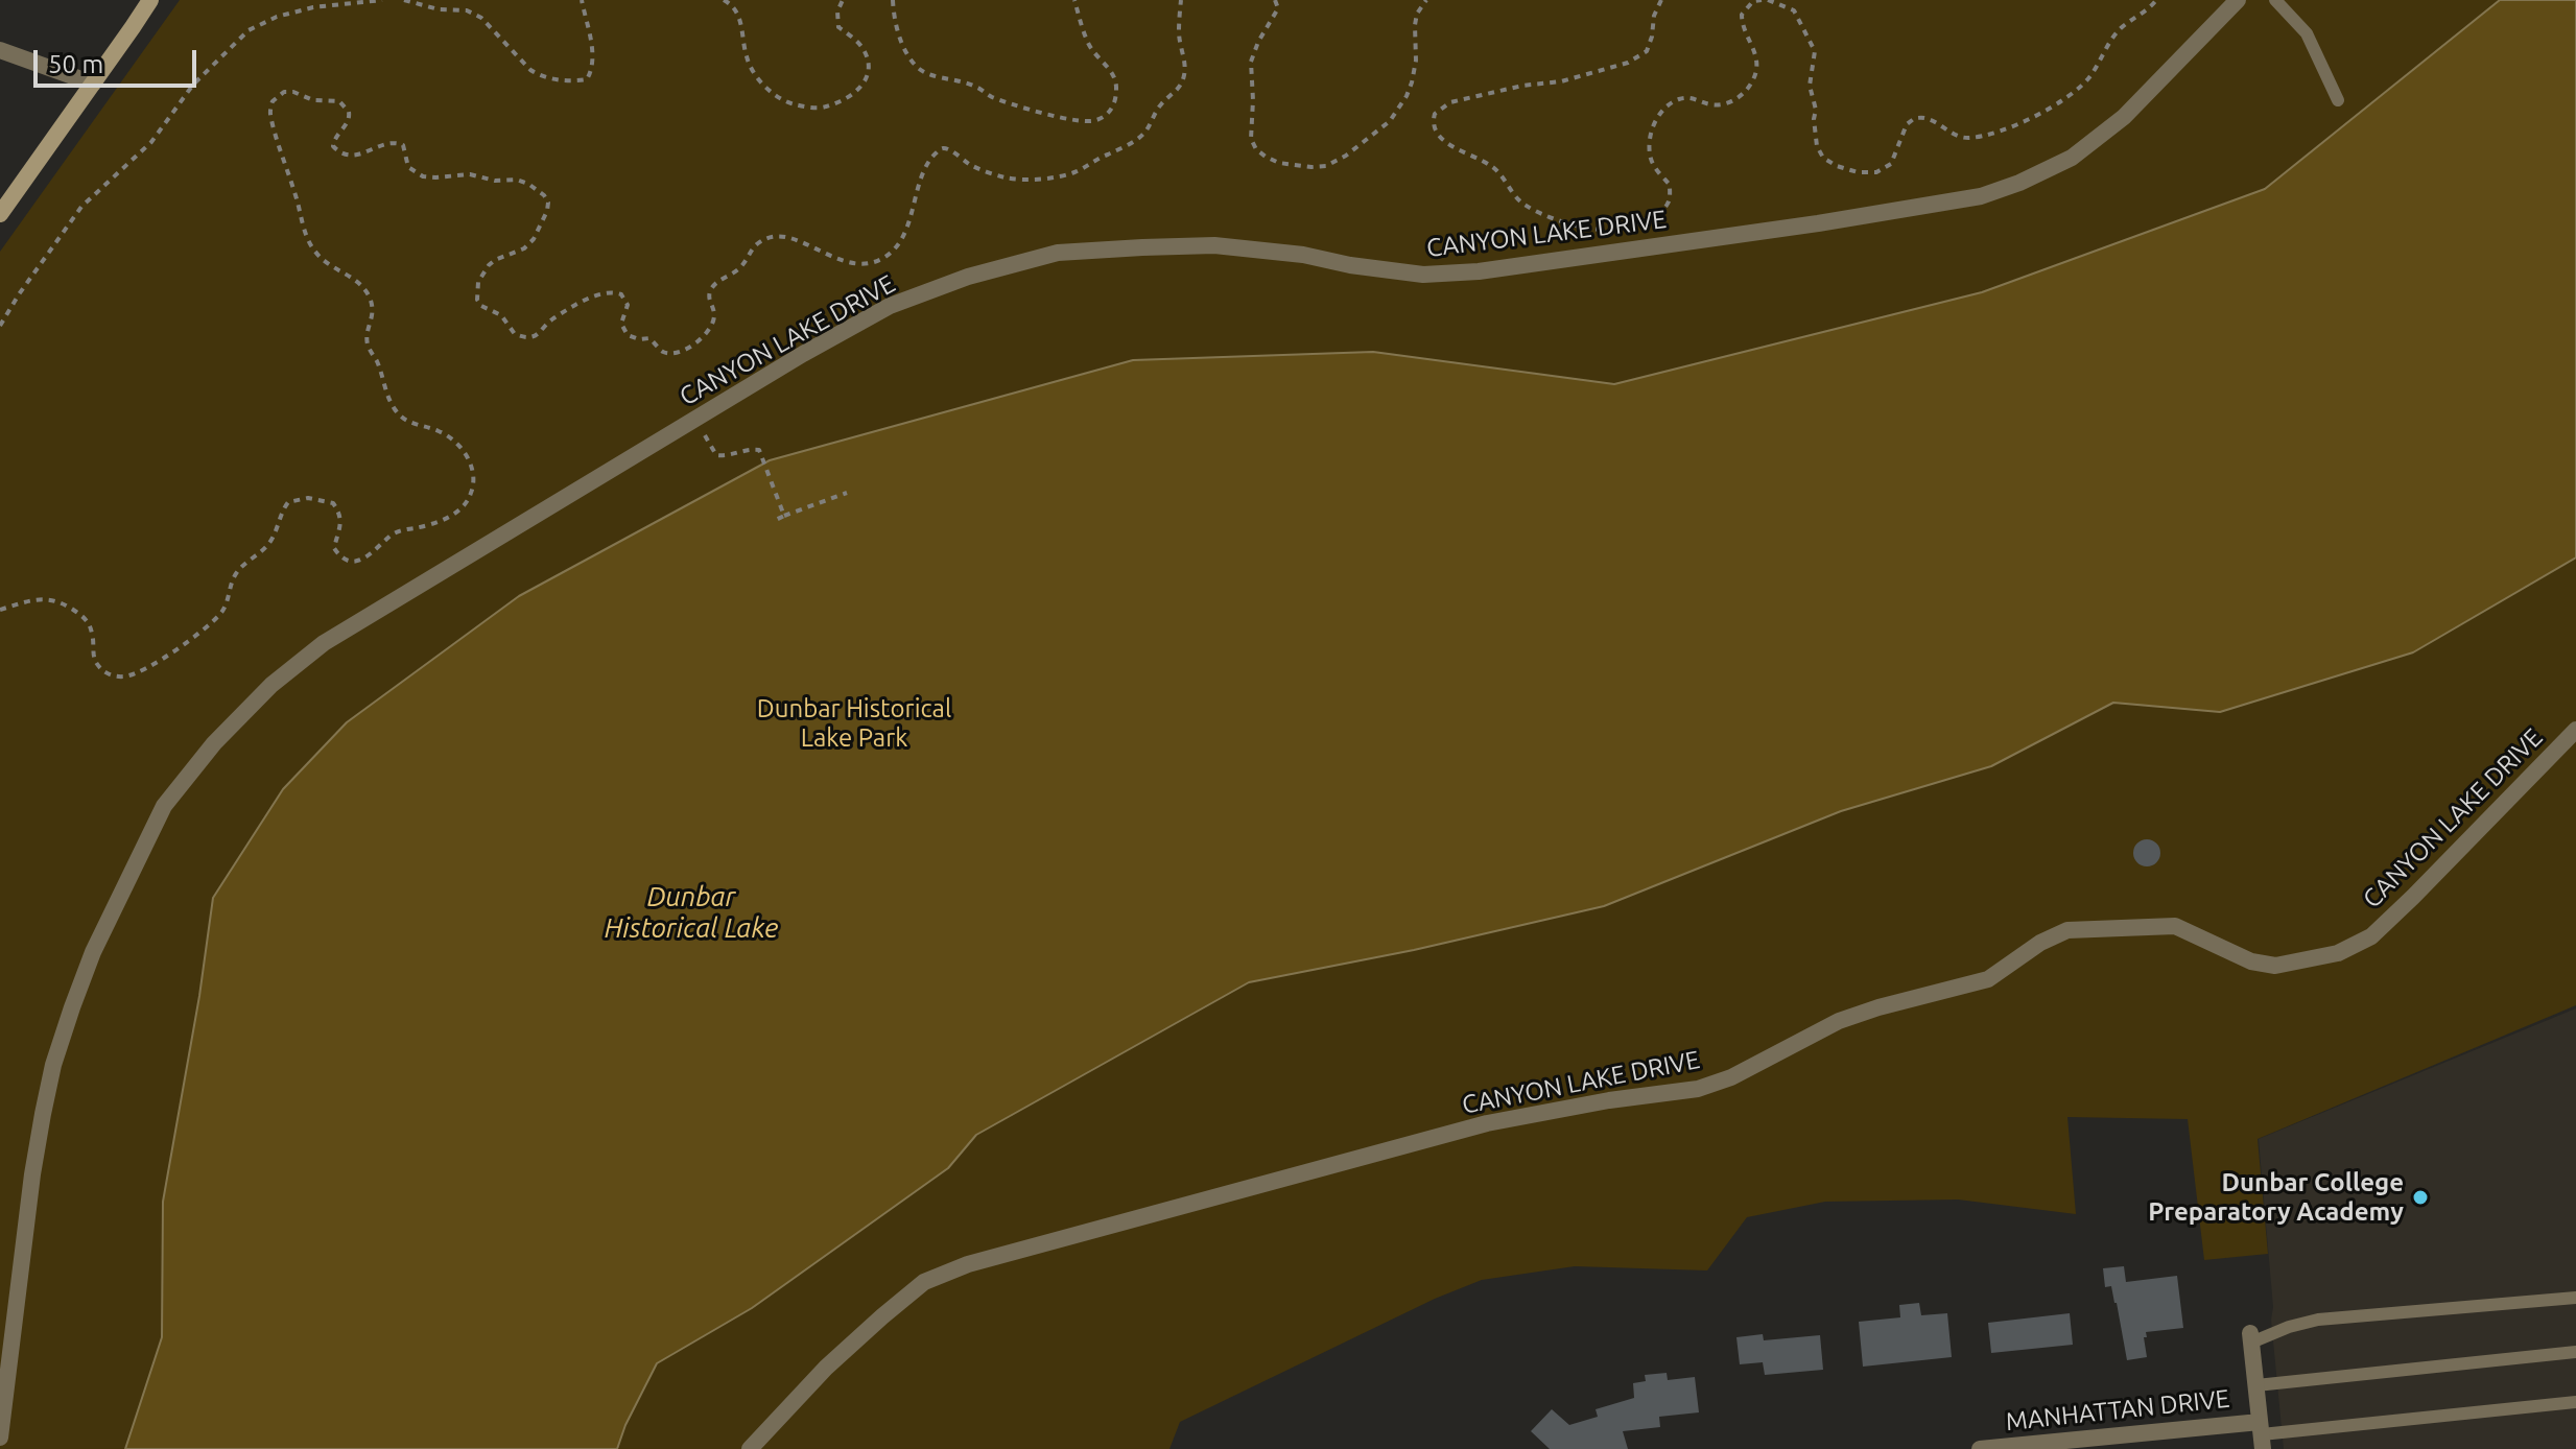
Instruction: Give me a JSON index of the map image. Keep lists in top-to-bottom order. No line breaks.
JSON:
{"streets":{"street":["CANYON LAKE DRIVE","MANHATTAN DRIVE"]},"water":["Dunbar Historical Lake"],"parks":["Dunbar Historical Lake Park"],"places":["Dunbar College Preparatory Academy"],"scale_bar":"50 m"}
